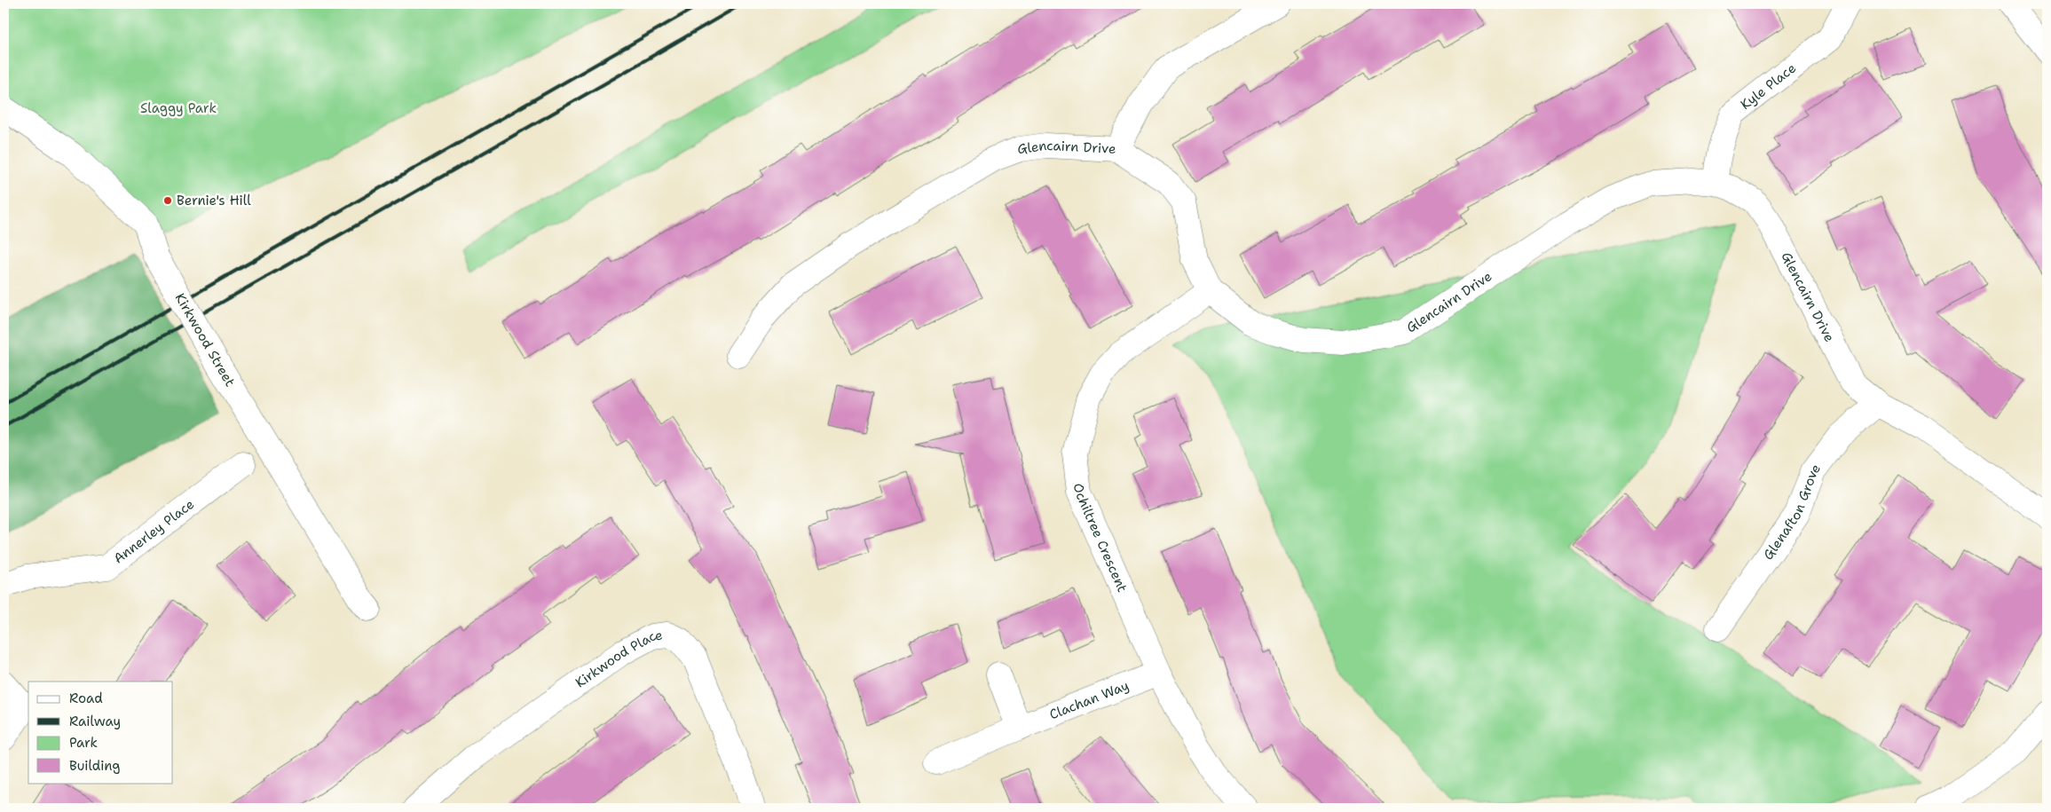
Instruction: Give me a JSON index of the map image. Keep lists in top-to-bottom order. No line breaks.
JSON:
{"streets":{"street":["Kyle Place","Glencairn Drive","Kirkwood Street","Glenafton Grove","Annerley Place","Ochiltree Crescent","Kirkwood Place","Clachan Way"]},"crossings":[["Kyle Place","Glencairn Drive"],["Glencairn Drive","Glenafton Grove"],["Glencairn Drive","Ochiltree Crescent"],["Ochiltree Crescent","Clachan Way"]],"parks":["Slaggy Park"],"places":["Bernie's Hill"],"legend":["Road","Railway","Park","Building"]}
